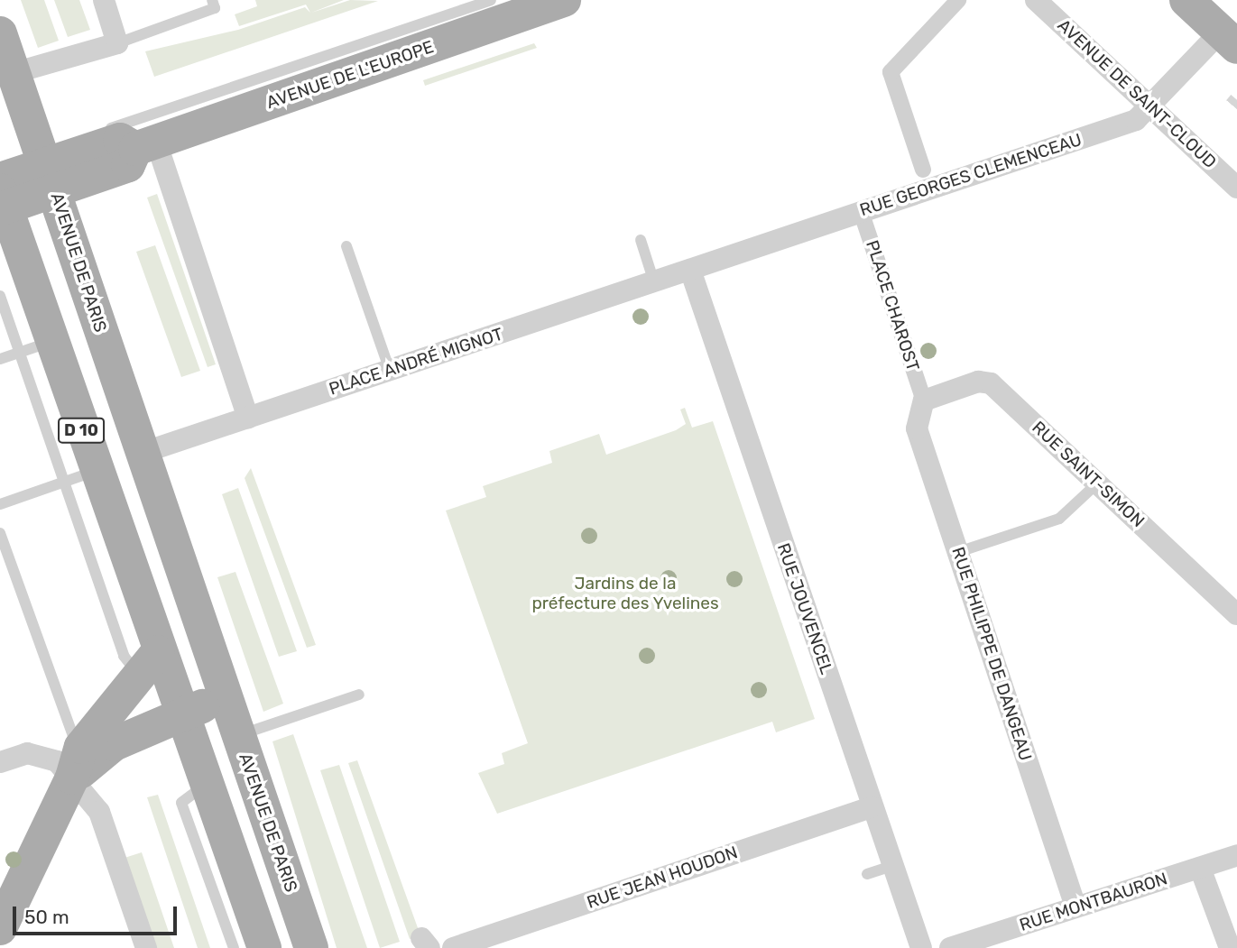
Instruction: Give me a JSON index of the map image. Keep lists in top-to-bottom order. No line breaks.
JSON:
{"streets":{"main road":["AVENUE DE L'EUROPE","AVENUE DE PARIS","D 10"],"street":["AVENUE DE SAINT-CLOUD","RUE GEORGES CLEMENCEAU","PLACE CHAROST","PLACE ANDRÉ MIGNOT","RUE SAINT-SIMON","RUE JOUVENCEL","RUE PHILIPPE DE DANGEAU","RUE JEAN HOUDON","RUE MONTBAURON"]},"crossings":[["AVENUE DE L'EUROPE","AVENUE DE PARIS"],["AVENUE DE L'EUROPE","D 10"],["AVENUE DE SAINT-CLOUD","RUE GEORGES CLEMENCEAU"],["RUE GEORGES CLEMENCEAU","PLACE CHAROST"],["RUE GEORGES CLEMENCEAU","PLACE ANDRÉ MIGNOT"],["RUE GEORGES CLEMENCEAU","RUE JOUVENCEL"],["AVENUE DE PARIS","PLACE ANDRÉ MIGNOT"],["AVENUE DE PARIS","D 10"],["PLACE CHAROST","RUE SAINT-SIMON"],["PLACE CHAROST","RUE PHILIPPE DE DANGEAU"],["PLACE ANDRÉ MIGNOT","RUE JOUVENCEL"],["RUE SAINT-SIMON","RUE PHILIPPE DE DANGEAU"],["RUE JOUVENCEL","RUE JEAN HOUDON"],["RUE PHILIPPE DE DANGEAU","RUE MONTBAURON"]],"parks":["Jardins de la préfecture des Yvelines"],"scale_bar":"50 m"}
